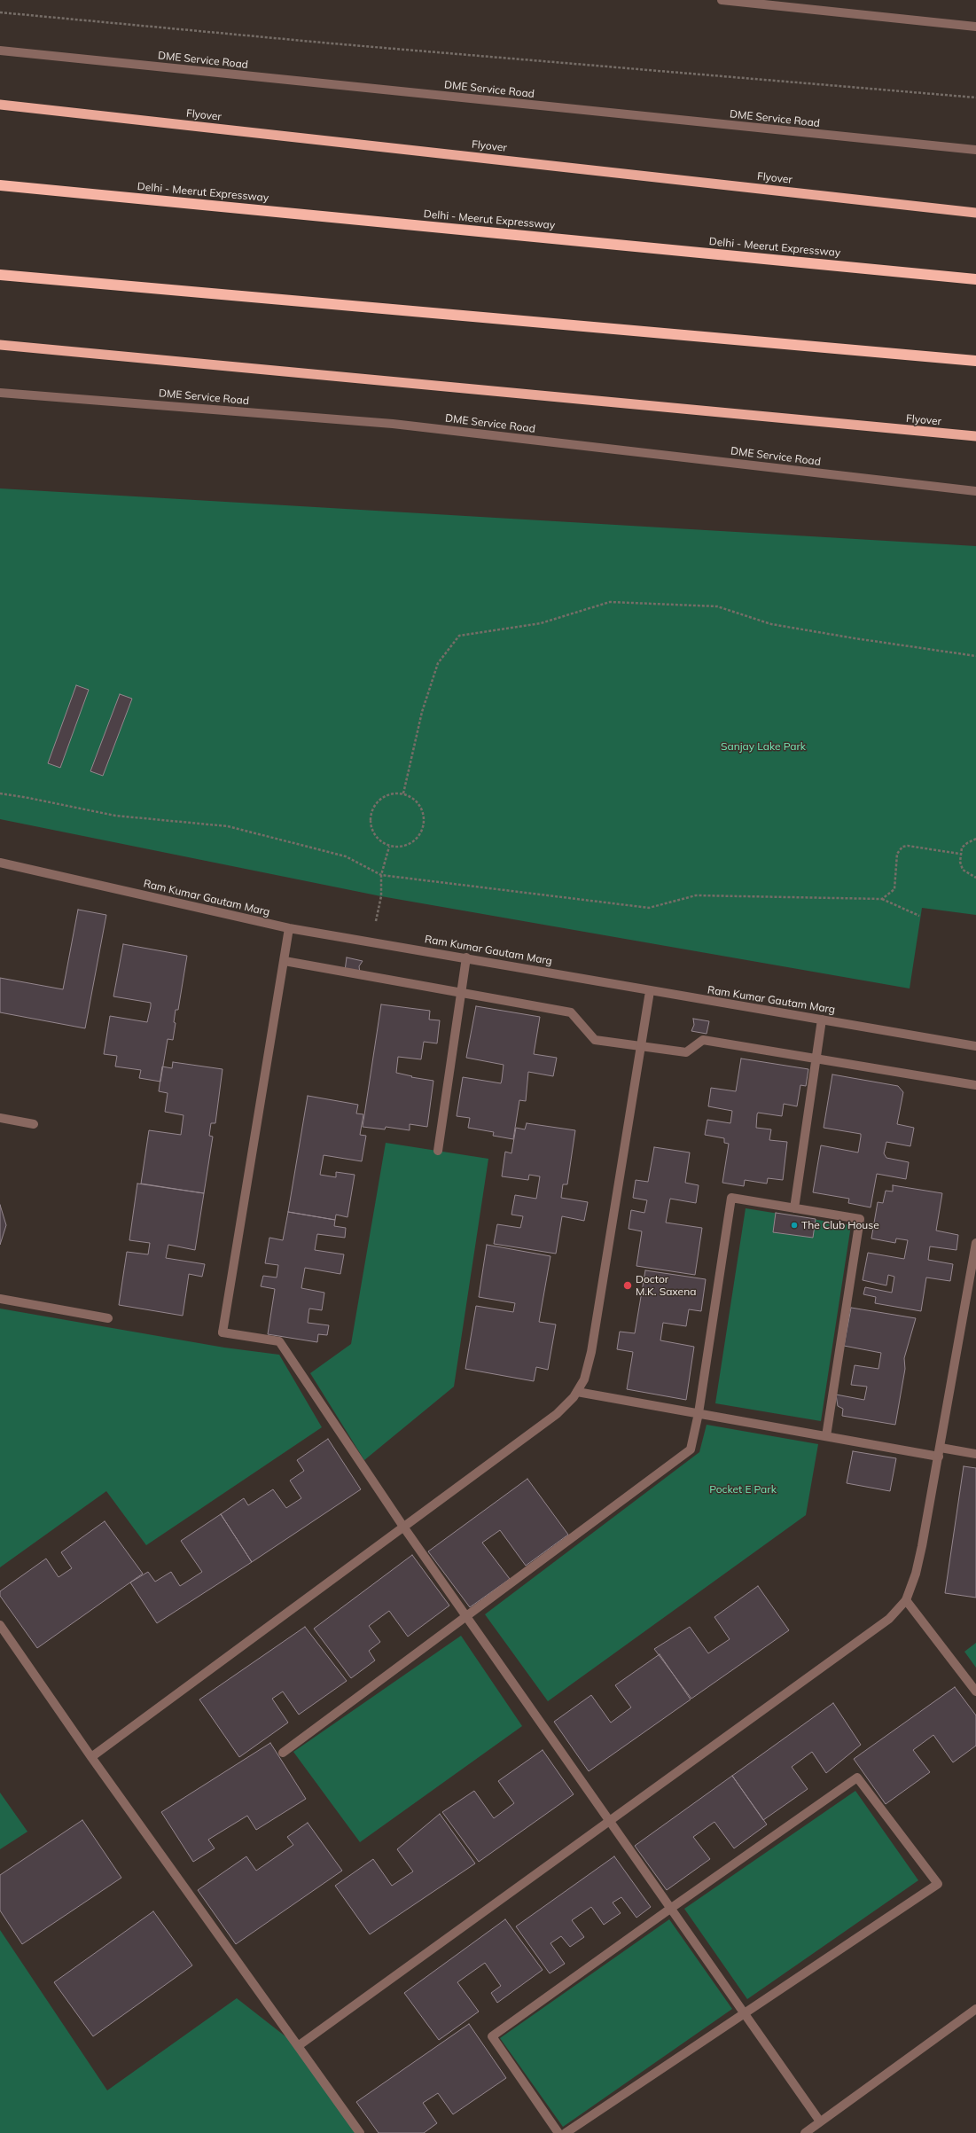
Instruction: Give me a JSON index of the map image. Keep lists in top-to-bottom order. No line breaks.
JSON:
{"streets":{"highway":["Flyover","Delhi - Meerut Expressway"],"street":["DME Service Road","Ram Kumar Gautam Marg"]},"parks":["Sanjay Lake Park","Pocket E Park"],"places":["The Club House","Doctor M.K. Saxena"]}
